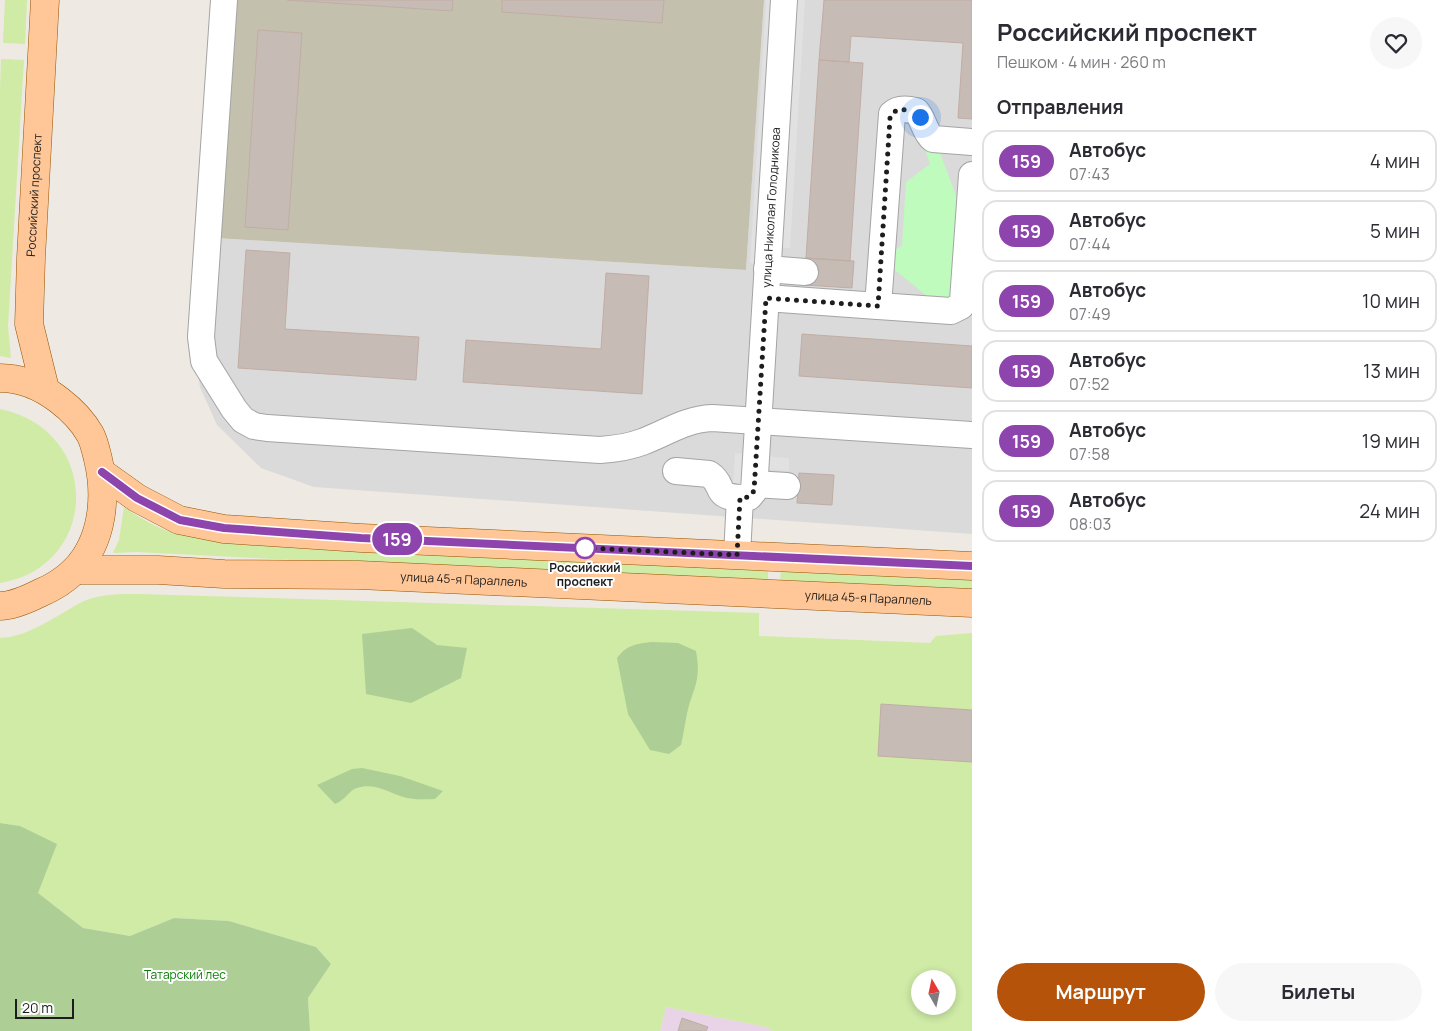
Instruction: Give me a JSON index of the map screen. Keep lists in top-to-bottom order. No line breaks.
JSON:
{"streets":{"main road":["Российский проспект","улица 45-я Параллель"],"street":["улица Николая Голодникова"]},"parks":["Татарский лес"],"places":["Российский проспект"],"lines":["bus line 159"],"scale_bar":"20 m","north":"top","page":{"on_map":"159","heading":[["Российский проспект","Пешком · 4 мин · 260 m"],"Отправления"],"list":[{"mark":"159","name":"Автобус","note":"07:43","value":"4 мин"},{"mark":"159","name":"Автобус","note":"07:44","value":"5 мин"},{"mark":"159","name":"Автобус","note":"07:49","value":"10 мин"},{"mark":"159","name":"Автобус","note":"07:52","value":"13 мин"},{"mark":"159","name":"Автобус","note":"07:58","value":"19 мин"},{"mark":"159","name":"Автобус","note":"08:03","value":"24 мин"}],"buttons":["Маршрут","Билеты"],"scale":"20 m"}}
